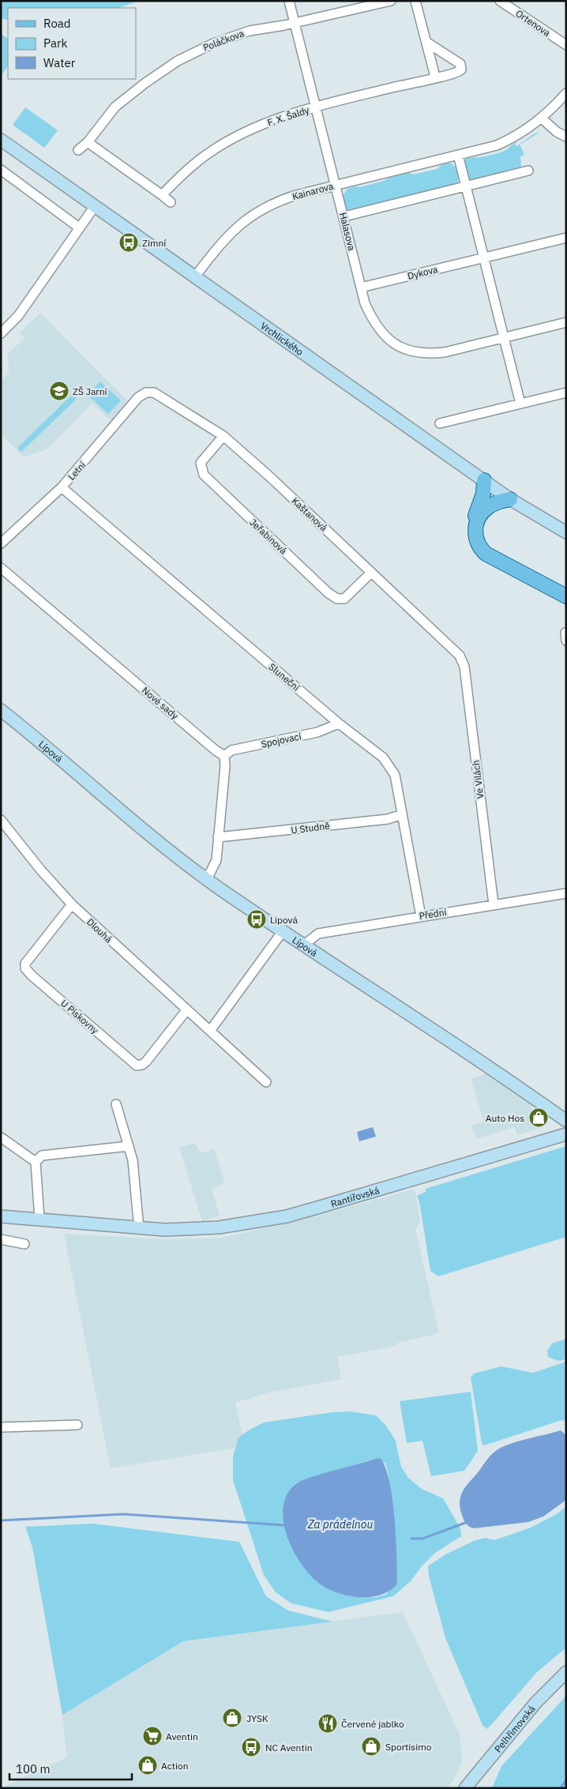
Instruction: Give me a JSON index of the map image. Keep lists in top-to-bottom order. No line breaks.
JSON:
{"streets":{"street":["Ortenova","Poláčkova","F. X. Šaldy","Kainarova","Halasova","Dykova","Vrchlického","Letní","Kaštanová","Jeřabinová","Sluneční","Nové sady","Spojovací","Lípová","Ve Vilách","U Studně","Přední","Dlouhá","U Pískovny","Rantířovská","Pelhřimovská"]},"crossings":[["Poláčkova","Halasova"],["F. X. Šaldy","Halasova"],["Kainarova","Halasova"],["Kainarova","Vrchlického"],["Halasova","Dykova"],["Letní","Kaštanová"],["Letní","Sluneční"],["Kaštanová","Jeřabinová"],["Kaštanová","Ve Vilách"],["Sluneční","Spojovací"],["Sluneční","U Studně"],["Sluneční","Přední"],["Nové sady","Spojovací"],["Lípová","Přední"],["Ve Vilách","Přední"],["Dlouhá","U Pískovny"]],"water":["Za prádelnou"],"places":{"bus stop":["Zimní","Lipová","NC Aventin"],"school or university":["ZŠ Jarní"],"shop":["Auto Hos","JYSK","Sportisimo","Action"],"restaurant":["Červené jablko"],"supermarket":["Aventin"]},"legend":["Road","Park","Water"],"scale_bar":"100 m"}
